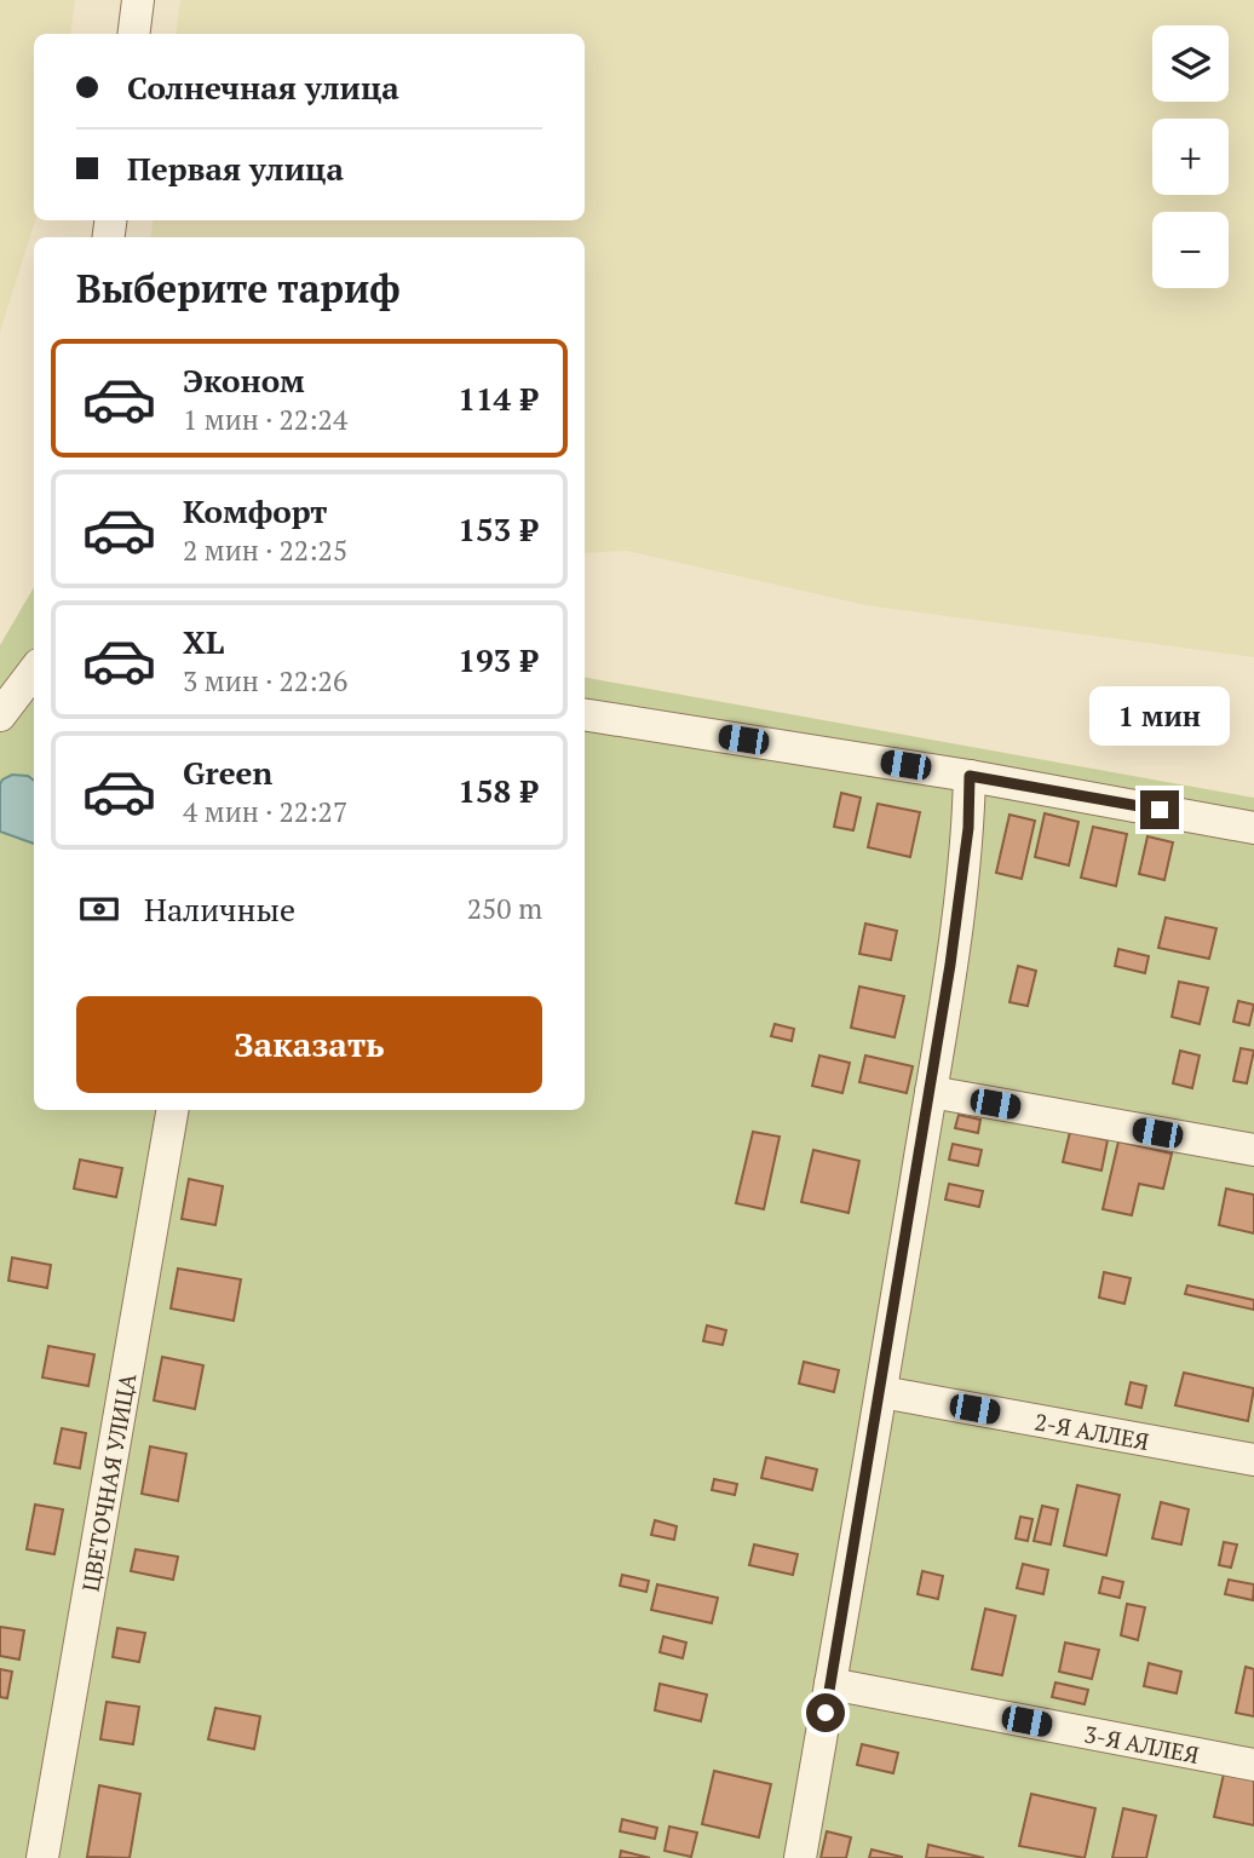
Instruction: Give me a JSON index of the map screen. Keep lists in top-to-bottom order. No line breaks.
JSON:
{"streets":{"street":["2-Я АЛЛЕЯ","ЦВЕТОЧНАЯ УЛИЦА","3-Я АЛЛЕЯ"]},"page":{"map_buttons":["+","−"],"banner":["Солнечная улица","Первая улица"],"heading":"Выберите тариф","list":[{"name":"Эконом","note":"1 мин · 22:24","value":"114 ₽"},{"name":"Комфорт","note":"2 мин · 22:25","value":"153 ₽"},{"name":"XL","note":"3 мин · 22:26","value":"193 ₽"},{"name":"Green","note":"4 мин · 22:27","value":"158 ₽"}],"bubble":"1 мин","pay":["Наличные","250 m"],"buttons":"Заказать"}}
